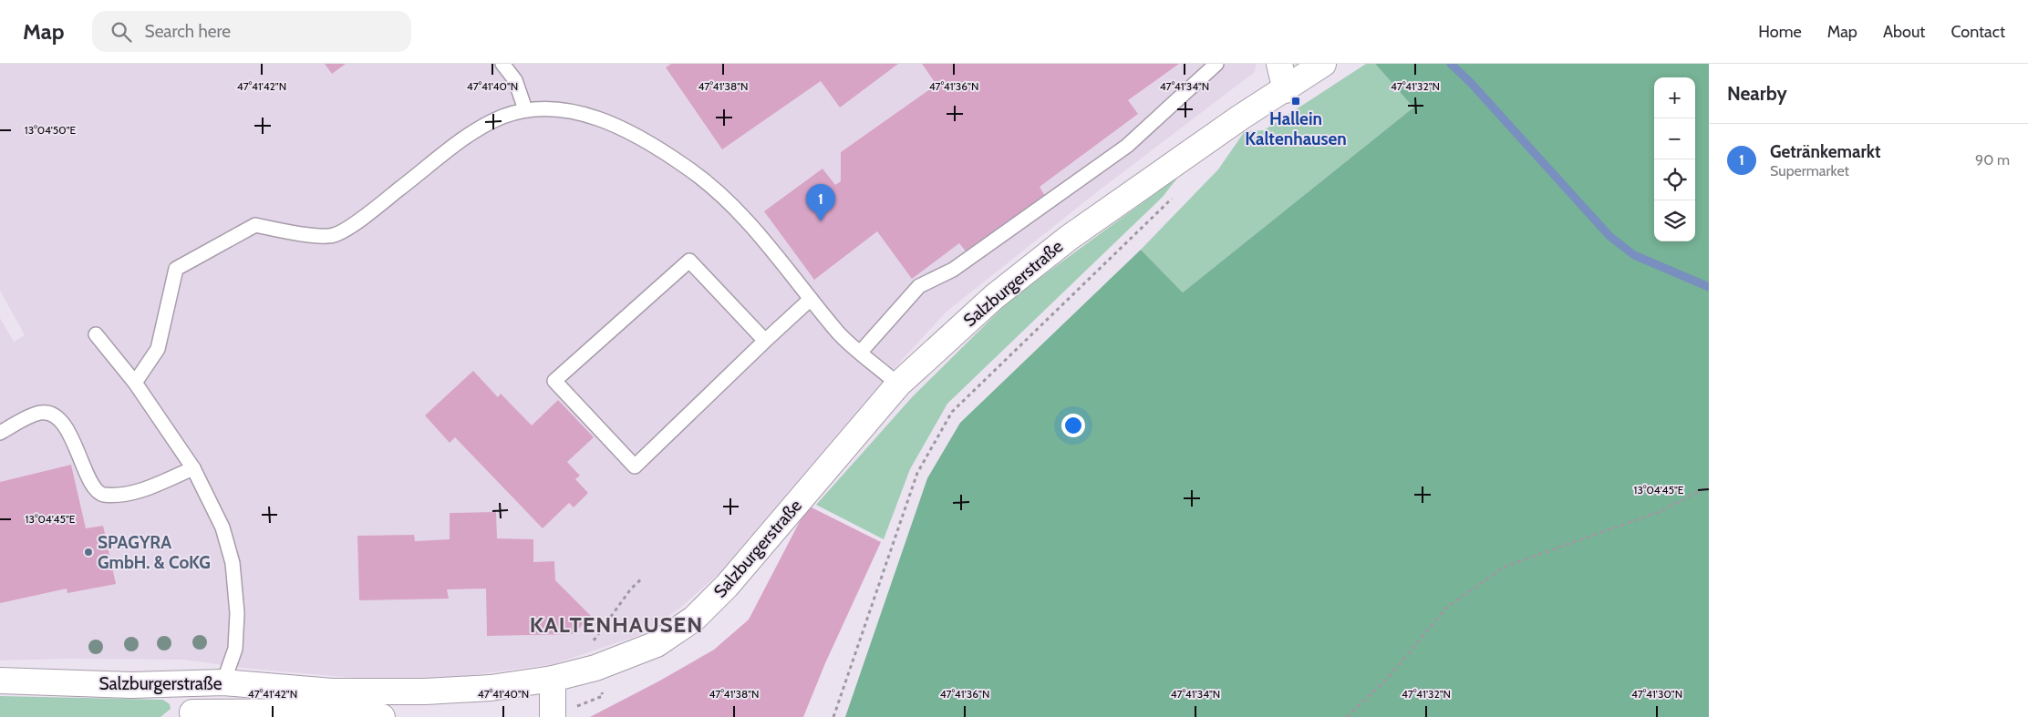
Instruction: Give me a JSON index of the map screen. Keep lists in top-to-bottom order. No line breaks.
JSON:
{"streets":{"main road":["Salzburgerstraße"]},"districts":["KALTENHAUSEN"],"places":{"transit":["Hallein Kaltenhausen"],"other":["SPAGYRA GmbH. & CoKG"]},"page":{"header":"Map","search":"Search here","nav":["Home","Map","About","Contact"],"heading":"Nearby","map_buttons":["+","−"],"list":[{"mark":"1","name":"Getränkemarkt","note":"Supermarket","value":"90 m"}],"pins":"1"},"coordinates":["47°41'42\"N","47°41'40\"N","47°41'38\"N","47°41'36\"N","47°41'34\"N","47°41'32\"N","13°04'50\"E","13°04'45\"E","47°41'30\"N"]}
